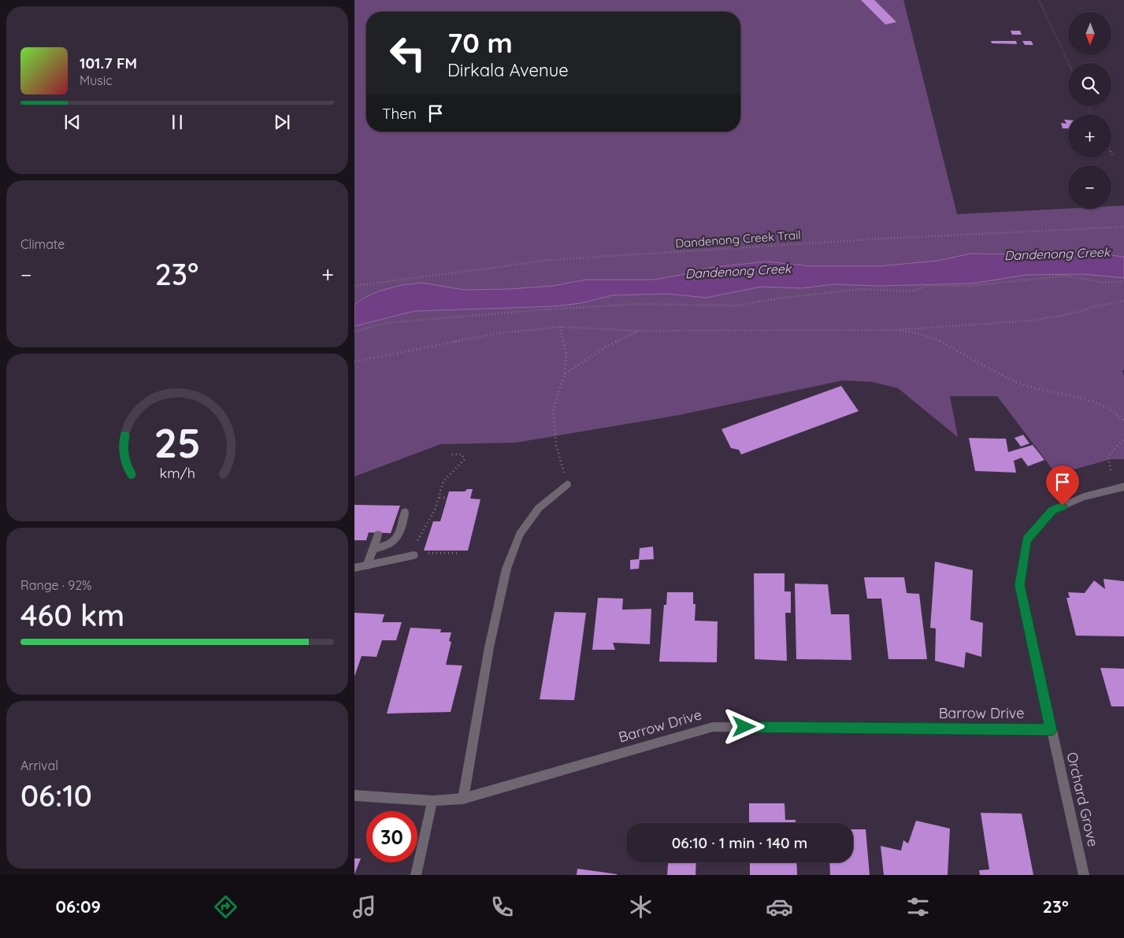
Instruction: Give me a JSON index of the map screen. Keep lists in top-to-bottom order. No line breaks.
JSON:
{"streets":{"street":["Barrow Drive","Orchard Grove"],"path":["Dandenong Creek Trail"]},"crossings":[["Barrow Drive","Orchard Grove"]],"water":["Dandenong Creek"],"north":"bottom","page":{"map_buttons":["+","−"],"turn":["70 m","Dirkala Avenue"],"song":["101.7 FM","Music"],"then":"Then","tile":["Climate",["Range · 92%","460 km"],["Arrival","06:10"]],"heat":["−","23°","+"],"limit":"30","trip":"06:10 · 1 min · 140 m","tabs":["06:09","23°"],"gauge":["25","km/h"]}}
